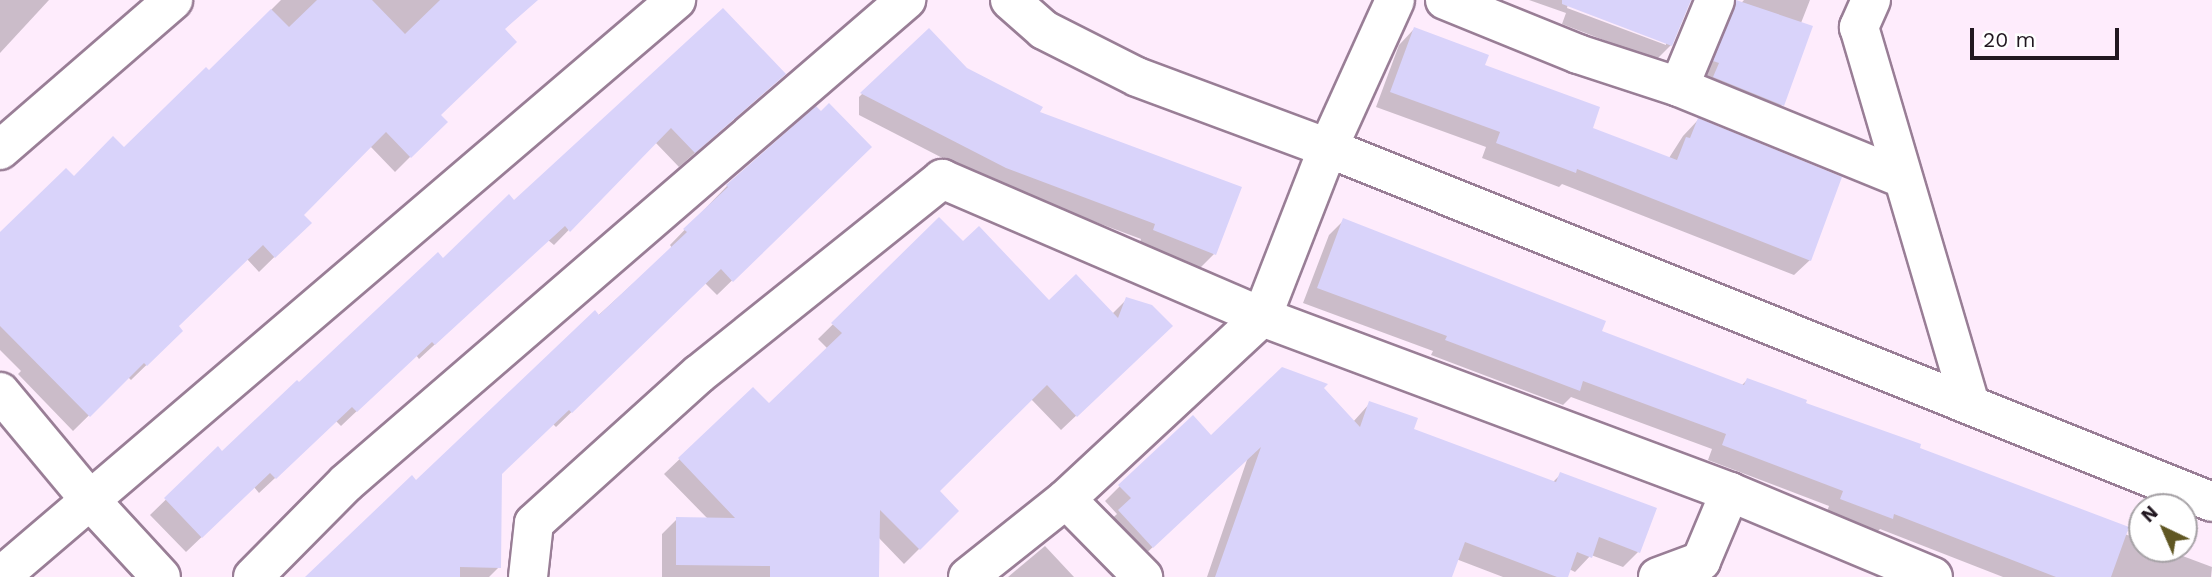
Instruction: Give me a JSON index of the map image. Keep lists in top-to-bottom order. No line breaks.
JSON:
{"scale_bar":"20 m","north":"top left"}
